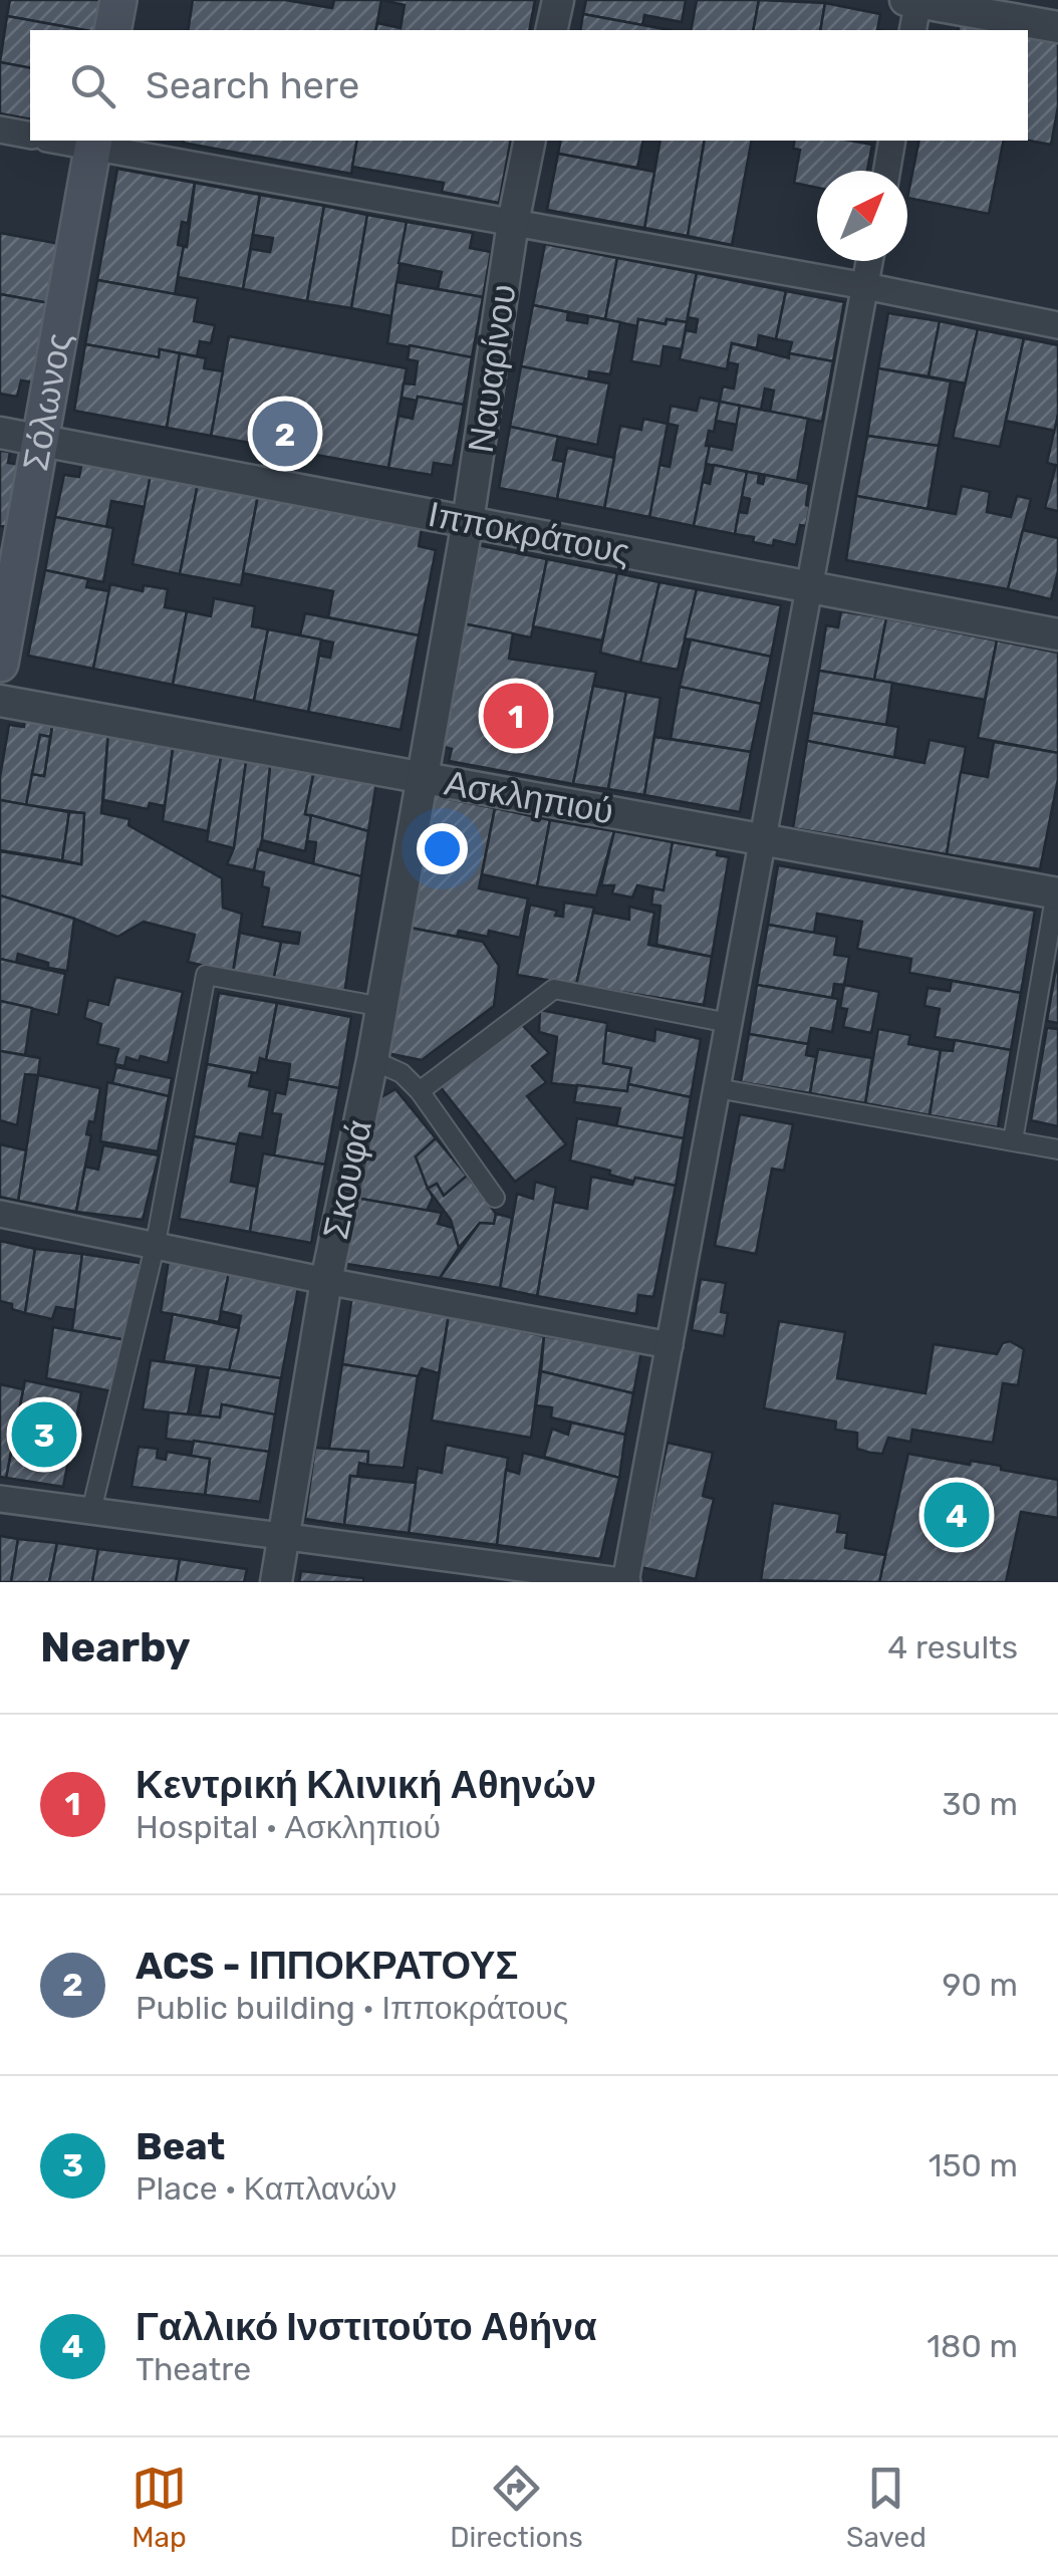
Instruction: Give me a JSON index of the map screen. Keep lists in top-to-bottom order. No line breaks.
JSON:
{"streets":{"main road":["Σόλωνος"],"street":["Ναυαρίνου","Ιπποκράτους","Ασκληπιού","Σκουφά"]},"crossings":[["Ναυαρίνου","Ιπποκράτους"],["Ναυαρίνου","Ασκληπιού"],["Ναυαρίνου","Σκουφά"],["Σόλωνος","Ιπποκράτους"],["Ασκληπιού","Σκουφά"]],"north":"top right","page":{"search":"Search here","pins":["2","1","3","4"],"heading":["Nearby","4 results"],"list":[{"mark":"1","name":"Κεντρική Κλινική Αθηνών","note":"Hospital · Ασκληπιού","value":"30 m"},{"mark":"2","name":"ACS - ΙΠΠΟΚΡΑΤΟΥΣ","note":"Public building · Ιπποκράτους","value":"90 m"},{"mark":"3","name":"Beat","note":"Place · Καπλανών","value":"150 m"},{"mark":"4","name":"Γαλλικό Ινστιτούτο Αθήνα","note":"Theatre","value":"180 m"}],"nav":["Map","Directions","Saved"]}}
